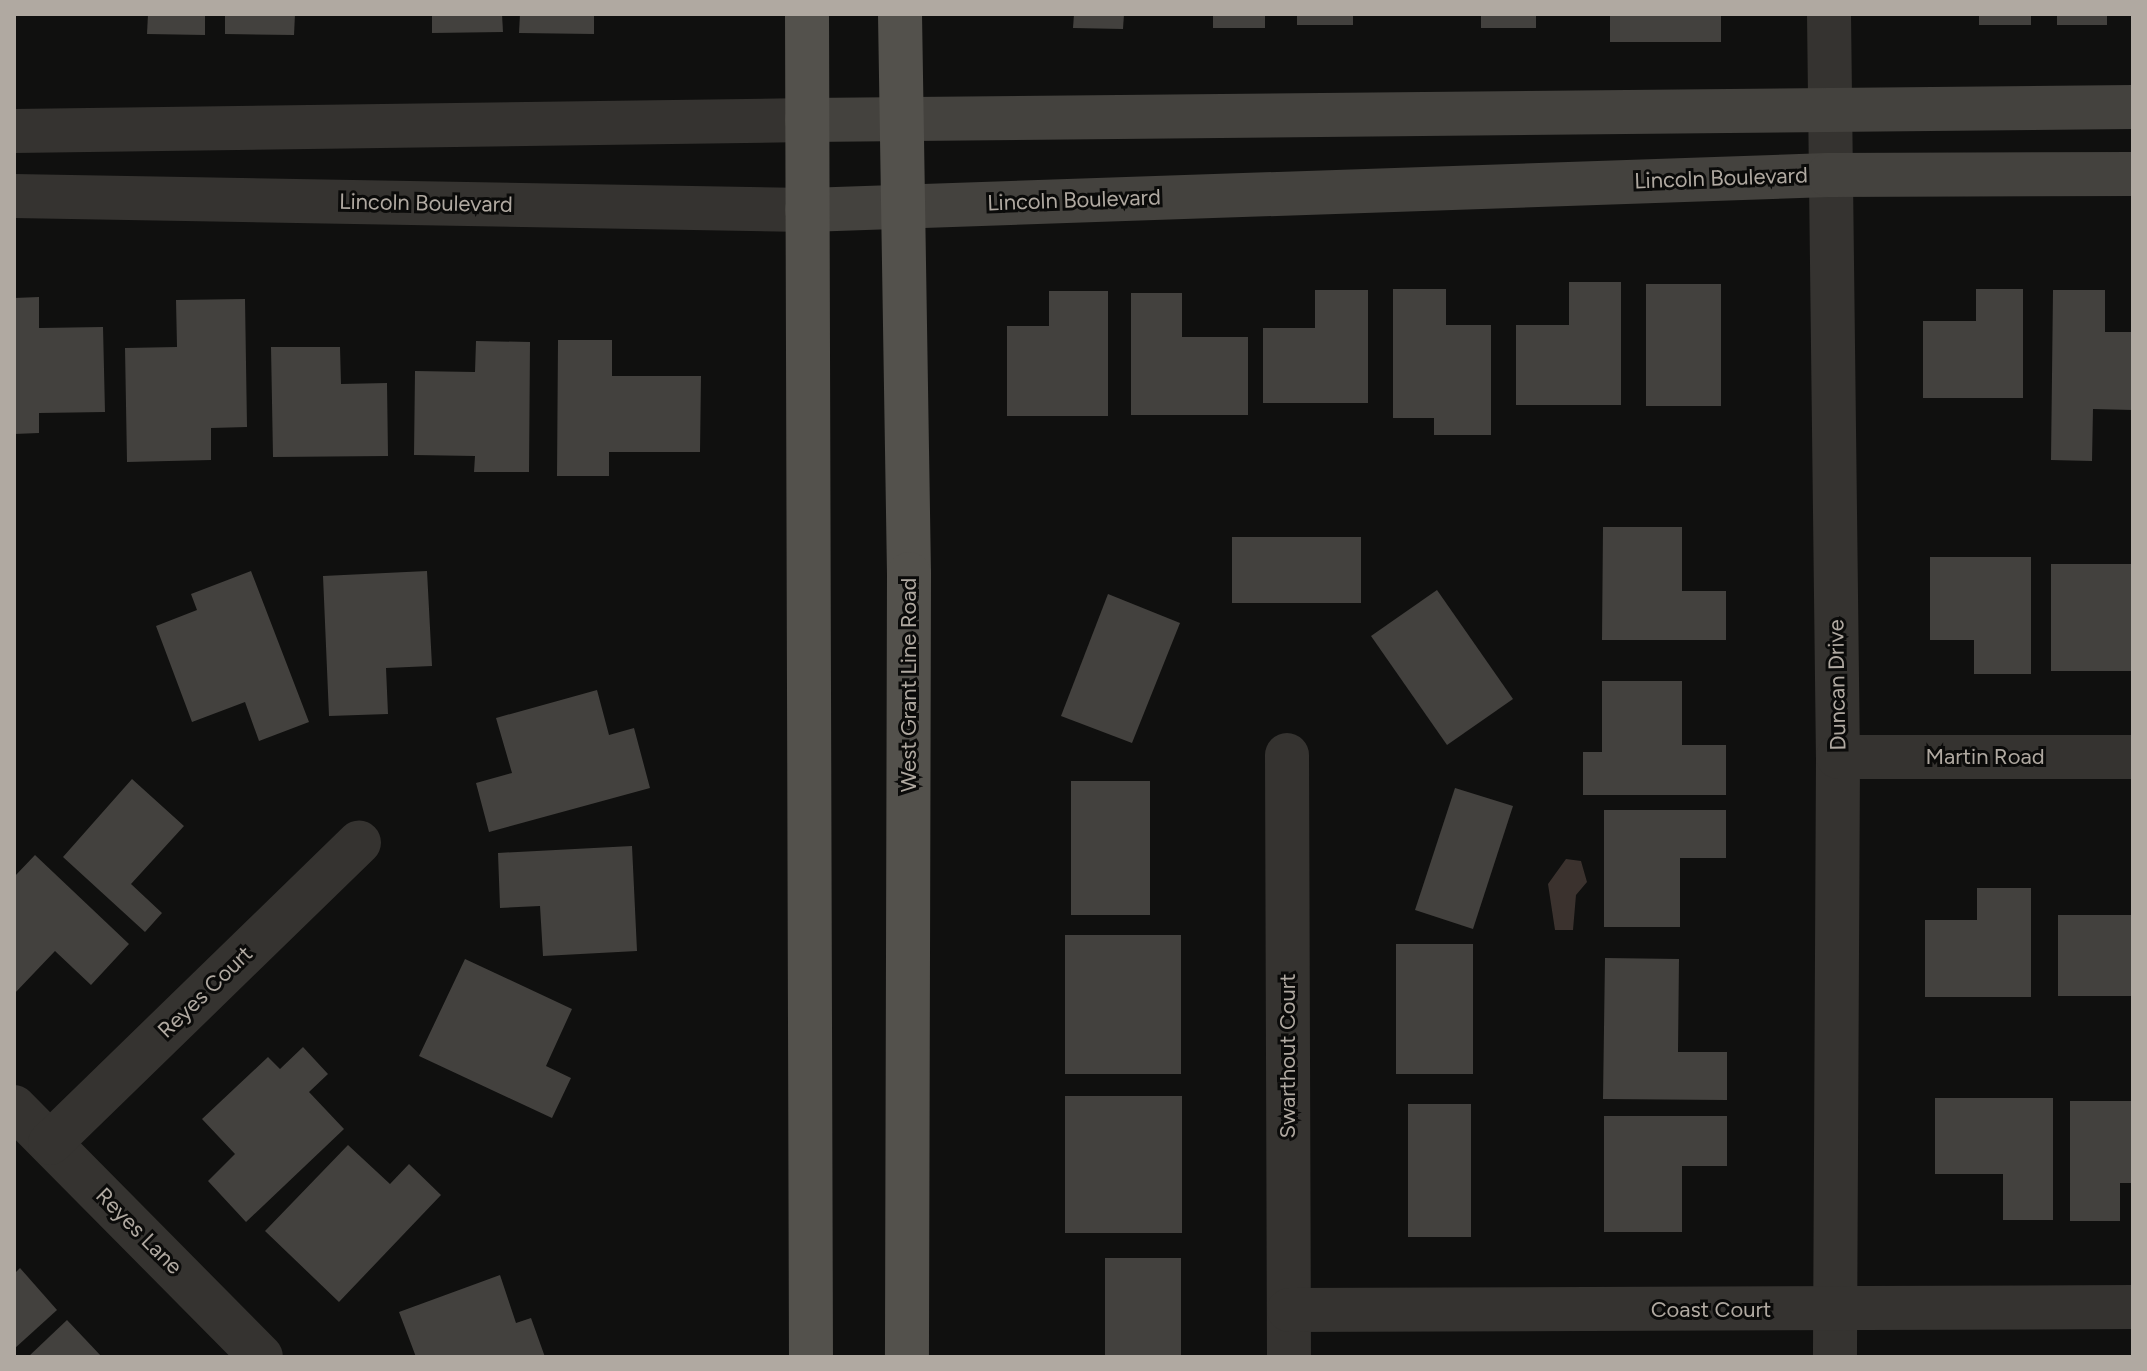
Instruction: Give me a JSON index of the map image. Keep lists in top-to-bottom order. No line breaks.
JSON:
{"streets":{"main road":["West Grant Line Road"],"street":["Lincoln Boulevard","Duncan Drive","Martin Road","Reyes Court","Swarthout Court","Reyes Lane","Coast Court"]},"crossings":[["Lincoln Boulevard","West Grant Line Road"],["Lincoln Boulevard","Duncan Drive"],["Duncan Drive","Martin Road"],["Duncan Drive","Coast Court"],["Reyes Court","Reyes Lane"],["Swarthout Court","Coast Court"]]}
